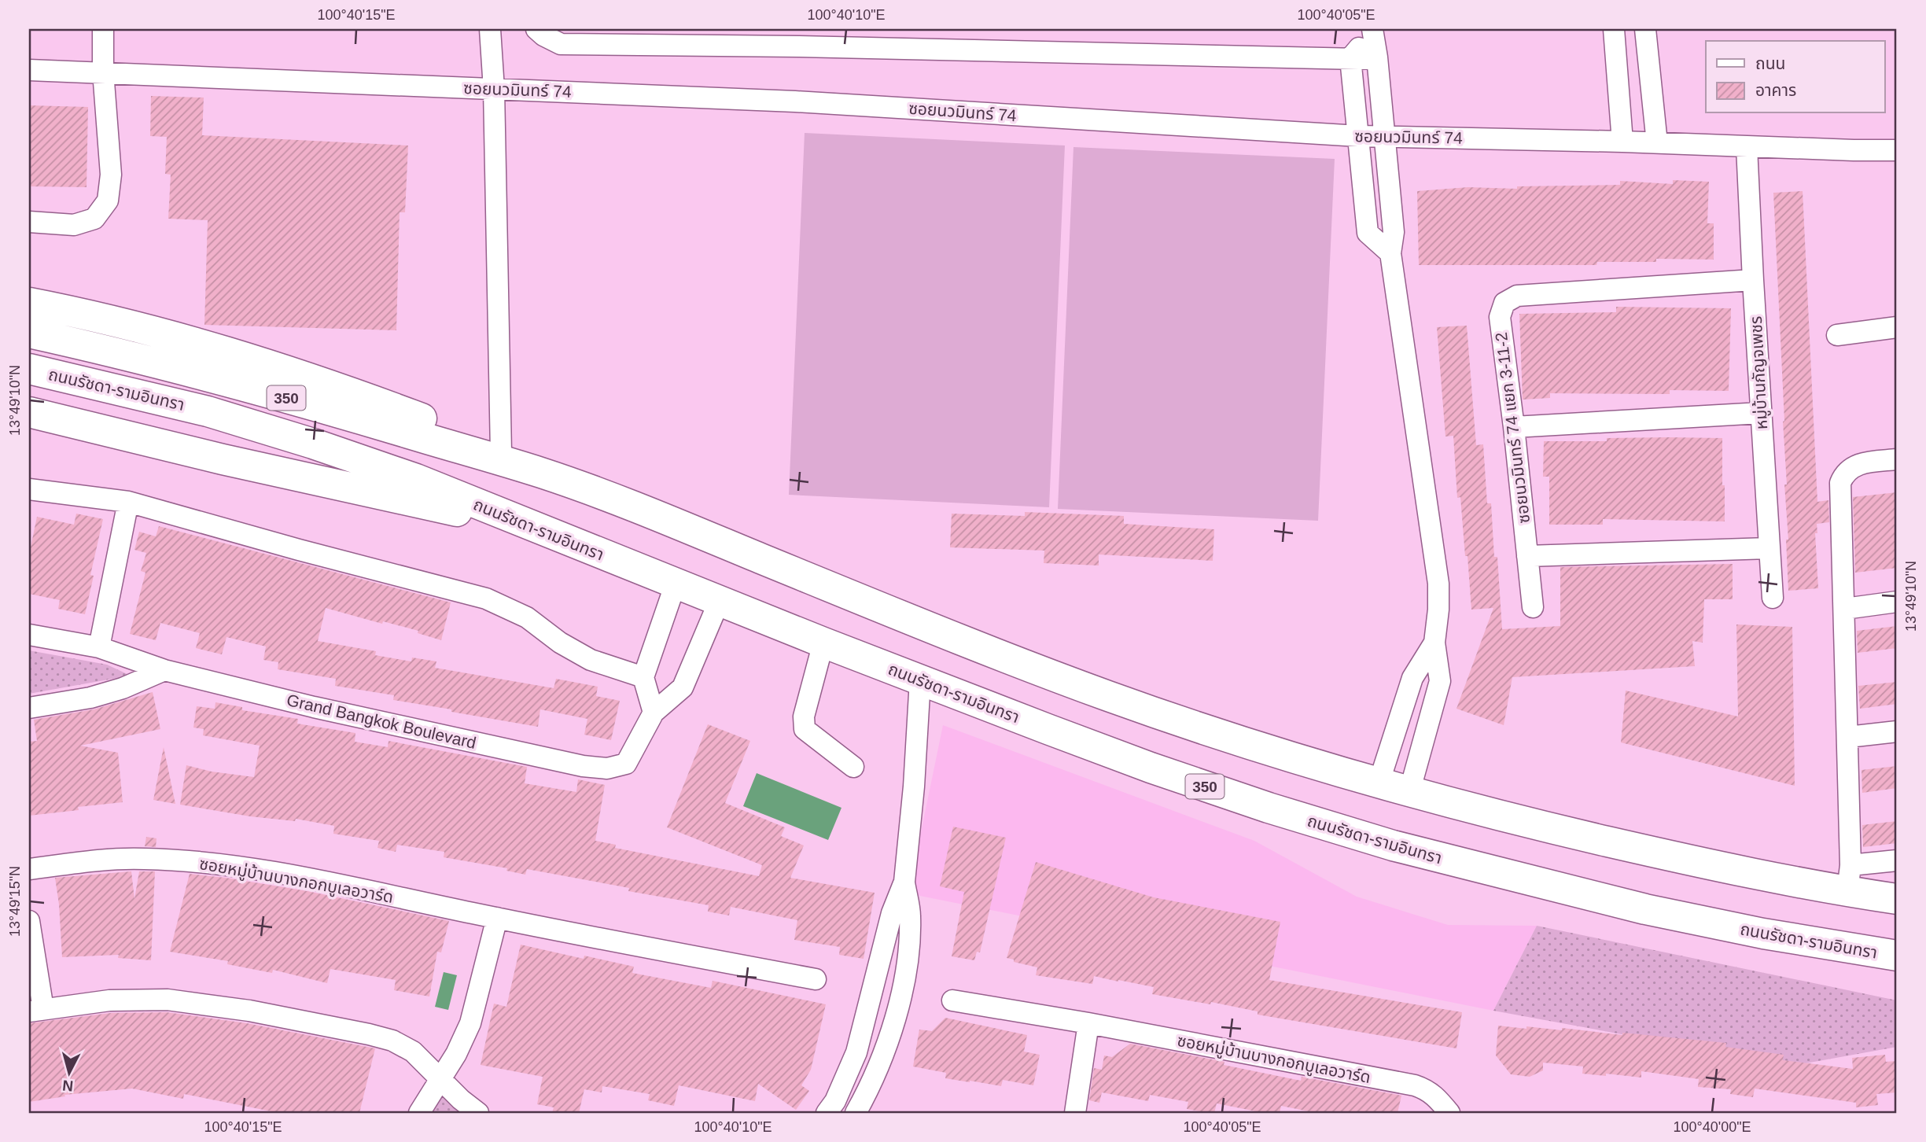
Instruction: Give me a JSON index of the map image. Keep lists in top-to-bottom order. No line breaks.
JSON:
{"streets":{"main road":["ถนนรัชดา-รามอินทรา","350"],"street":["ซอยนวมินทร์ 74","หมู่บ้านกัญจเพชร","ซอยนวมินทร์ 74 แยก 3-11-2","Grand Bangkok Boulevard","ซอยหมู่บ้านบางกอกบูเลอวาร์ด"]},"crossings":[["ซอยนวมินทร์ 74","หมู่บ้านกัญจเพชร"],["หมู่บ้านกัญจเพชร","ซอยนวมินทร์ 74 แยก 3-11-2"],["ถนนรัชดา-รามอินทรา","Grand Bangkok Boulevard"]],"legend":["ถนน","อาคาร"],"north":"bottom","coordinates":["100°40'15\"E","100°40'10\"E","100°40'05\"E","13°49'10\"N","13°49'15\"N","100°40'00\"E"]}
